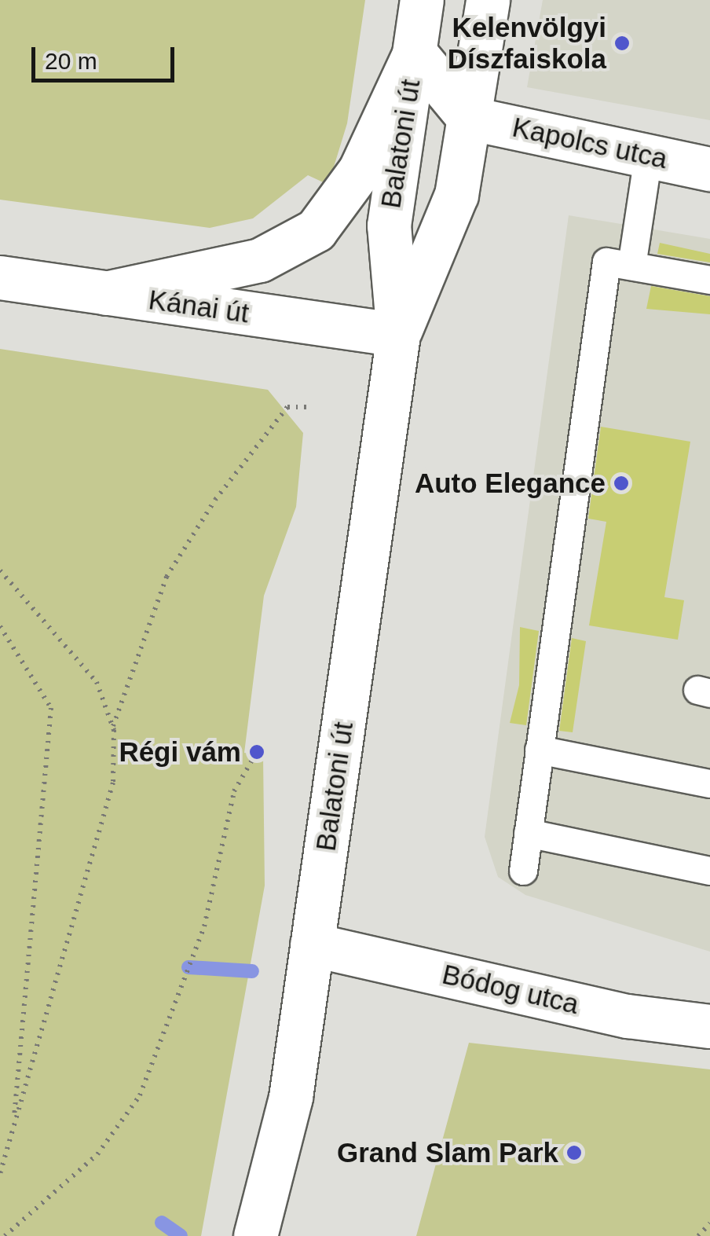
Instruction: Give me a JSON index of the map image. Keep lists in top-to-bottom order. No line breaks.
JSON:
{"streets":{"main road":["Kapolcs utca","Balatoni út","Kánai út","Bódog utca"]},"crossings":[["Kapolcs utca","Balatoni út"],["Balatoni út","Kánai út"],["Balatoni út","Bódog utca"]],"places":["Kelenvölgyi Díszfaiskola","Auto Elegance","Régi vám","Grand Slam Park"],"scale_bar":"20 m"}
